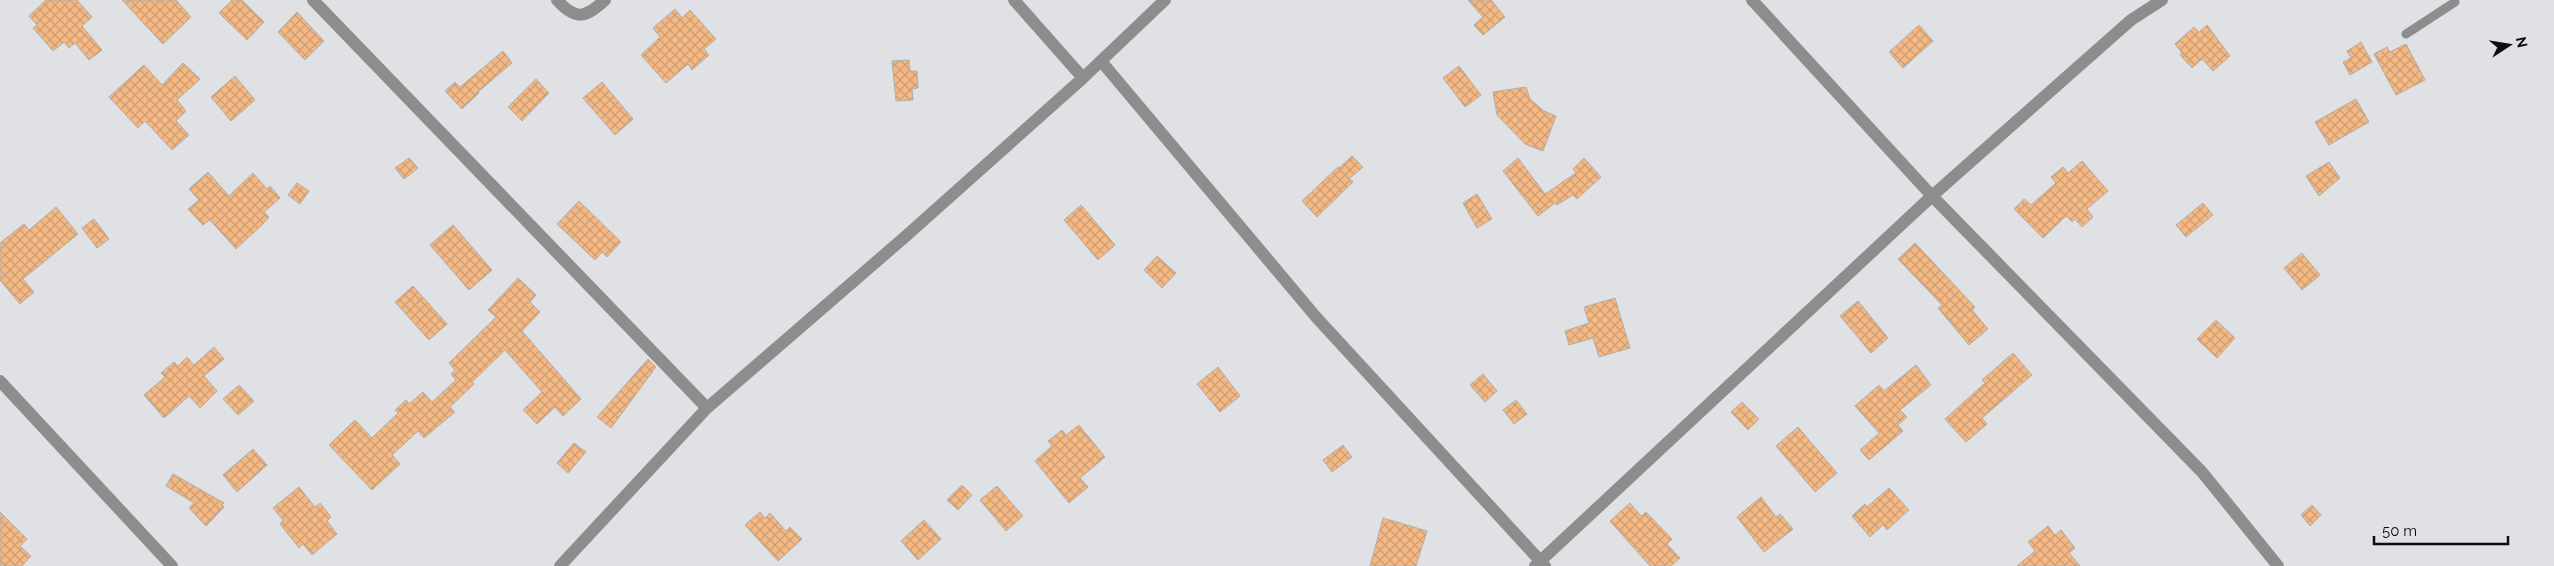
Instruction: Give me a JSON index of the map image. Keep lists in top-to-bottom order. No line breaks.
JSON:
{"scale_bar":"50 m","north":"right"}
